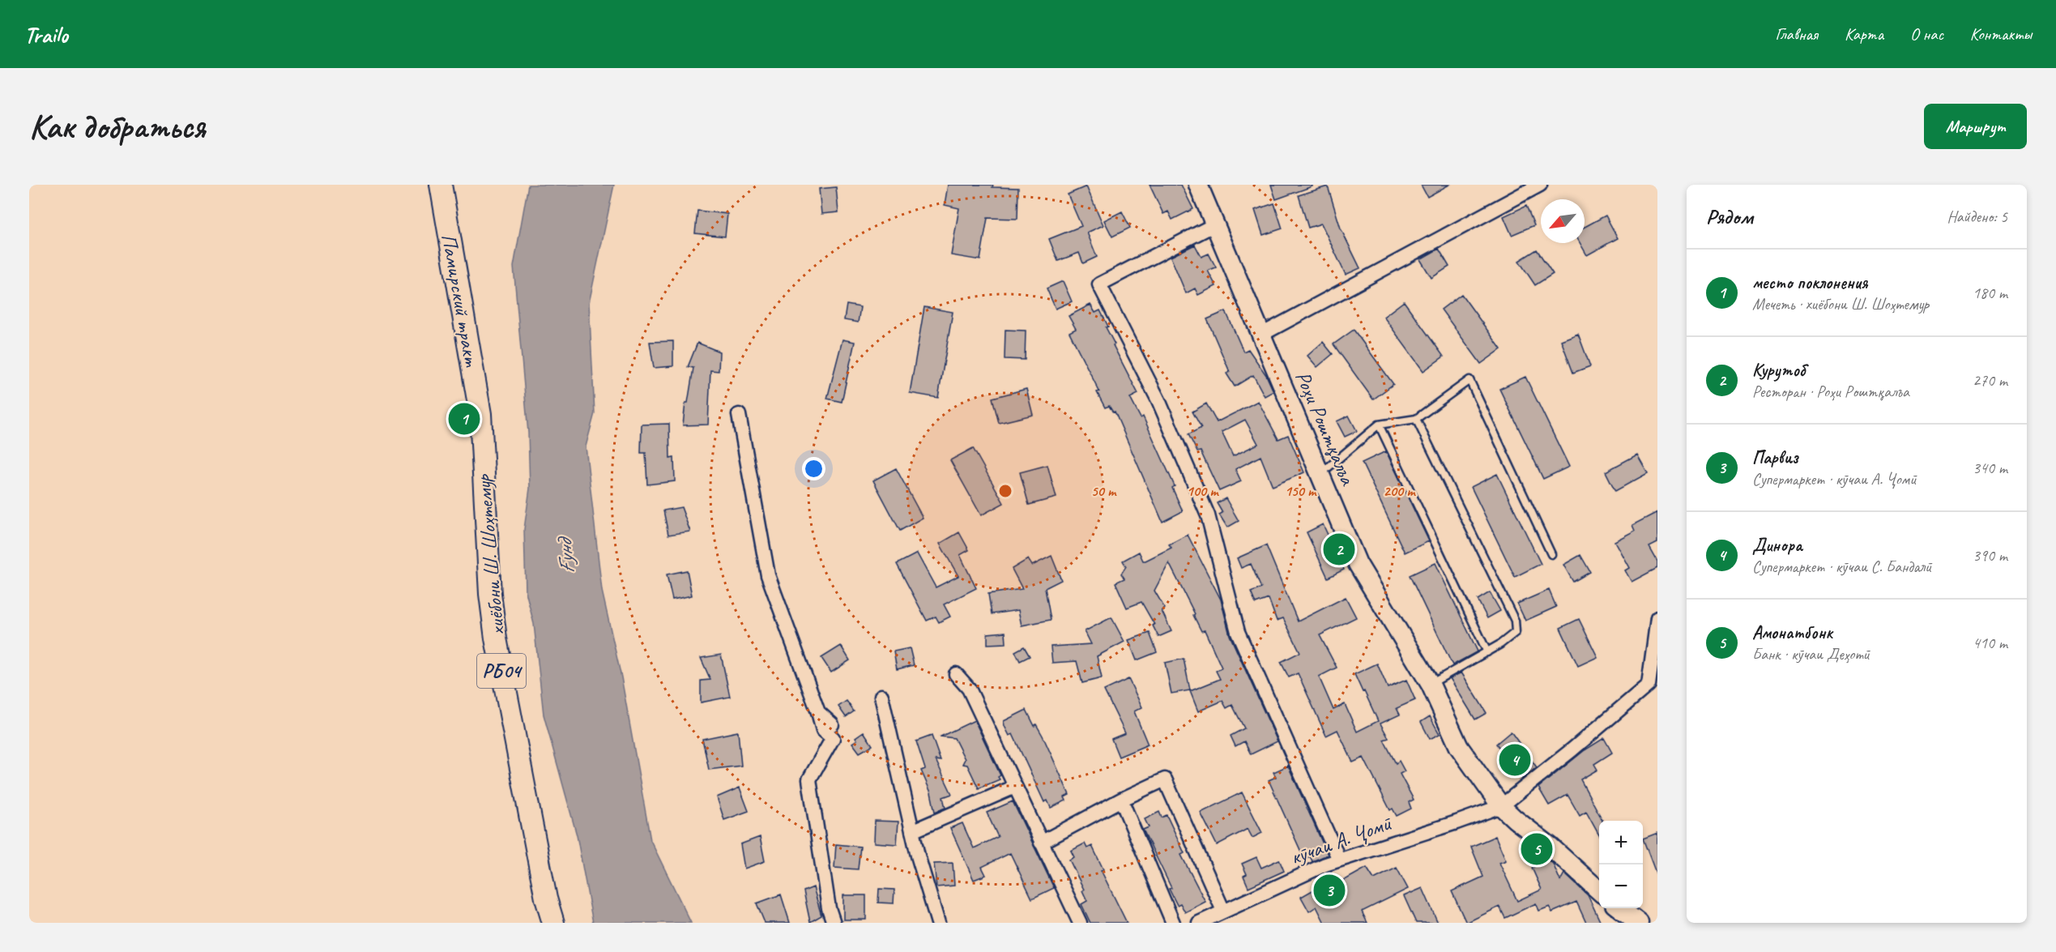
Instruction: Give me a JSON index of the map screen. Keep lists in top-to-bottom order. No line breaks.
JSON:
{"streets":{"main road":["Памирский тракт","Роҳи Роштқалъа","хиёбони Ш. Шоҳтемур","РБ04"],"street":["кӯчаи А. Ҷомӣ"]},"crossings":[["Памирский тракт","хиёбони Ш. Шоҳтемур"],["Роҳи Роштқалъа","кӯчаи А. Ҷомӣ"]],"water":["Ғунд"],"north":"bottom left","page":{"header":"Trailo","nav":["Главная","Карта","О нас","Контакты"],"buttons":"Маршрут","title":"Как добраться","heading":["Рядом","Найдено: 5"],"list":[{"mark":"1","name":"место поклонения","note":"Мечеть · хиёбони Ш. Шоҳтемур","value":"180 m"},{"mark":"2","name":"Курутоб","note":"Ресторан · Роҳи Роштқалъа","value":"270 m"},{"mark":"3","name":"Парвиз","note":"Супермаркет · кӯчаи А. Ҷомӣ","value":"340 m"},{"mark":"4","name":"Динора","note":"Супермаркет · кӯчаи С. Бандалӣ","value":"390 m"},{"mark":"5","name":"Амонатбонк","note":"Банк · кӯчаи Деҳотӣ","value":"410 m"}],"pins":["1","2","4","5","3"],"map_buttons":["+","−"]},"rings":["50 m","100 m","150 m","200 m"]}
